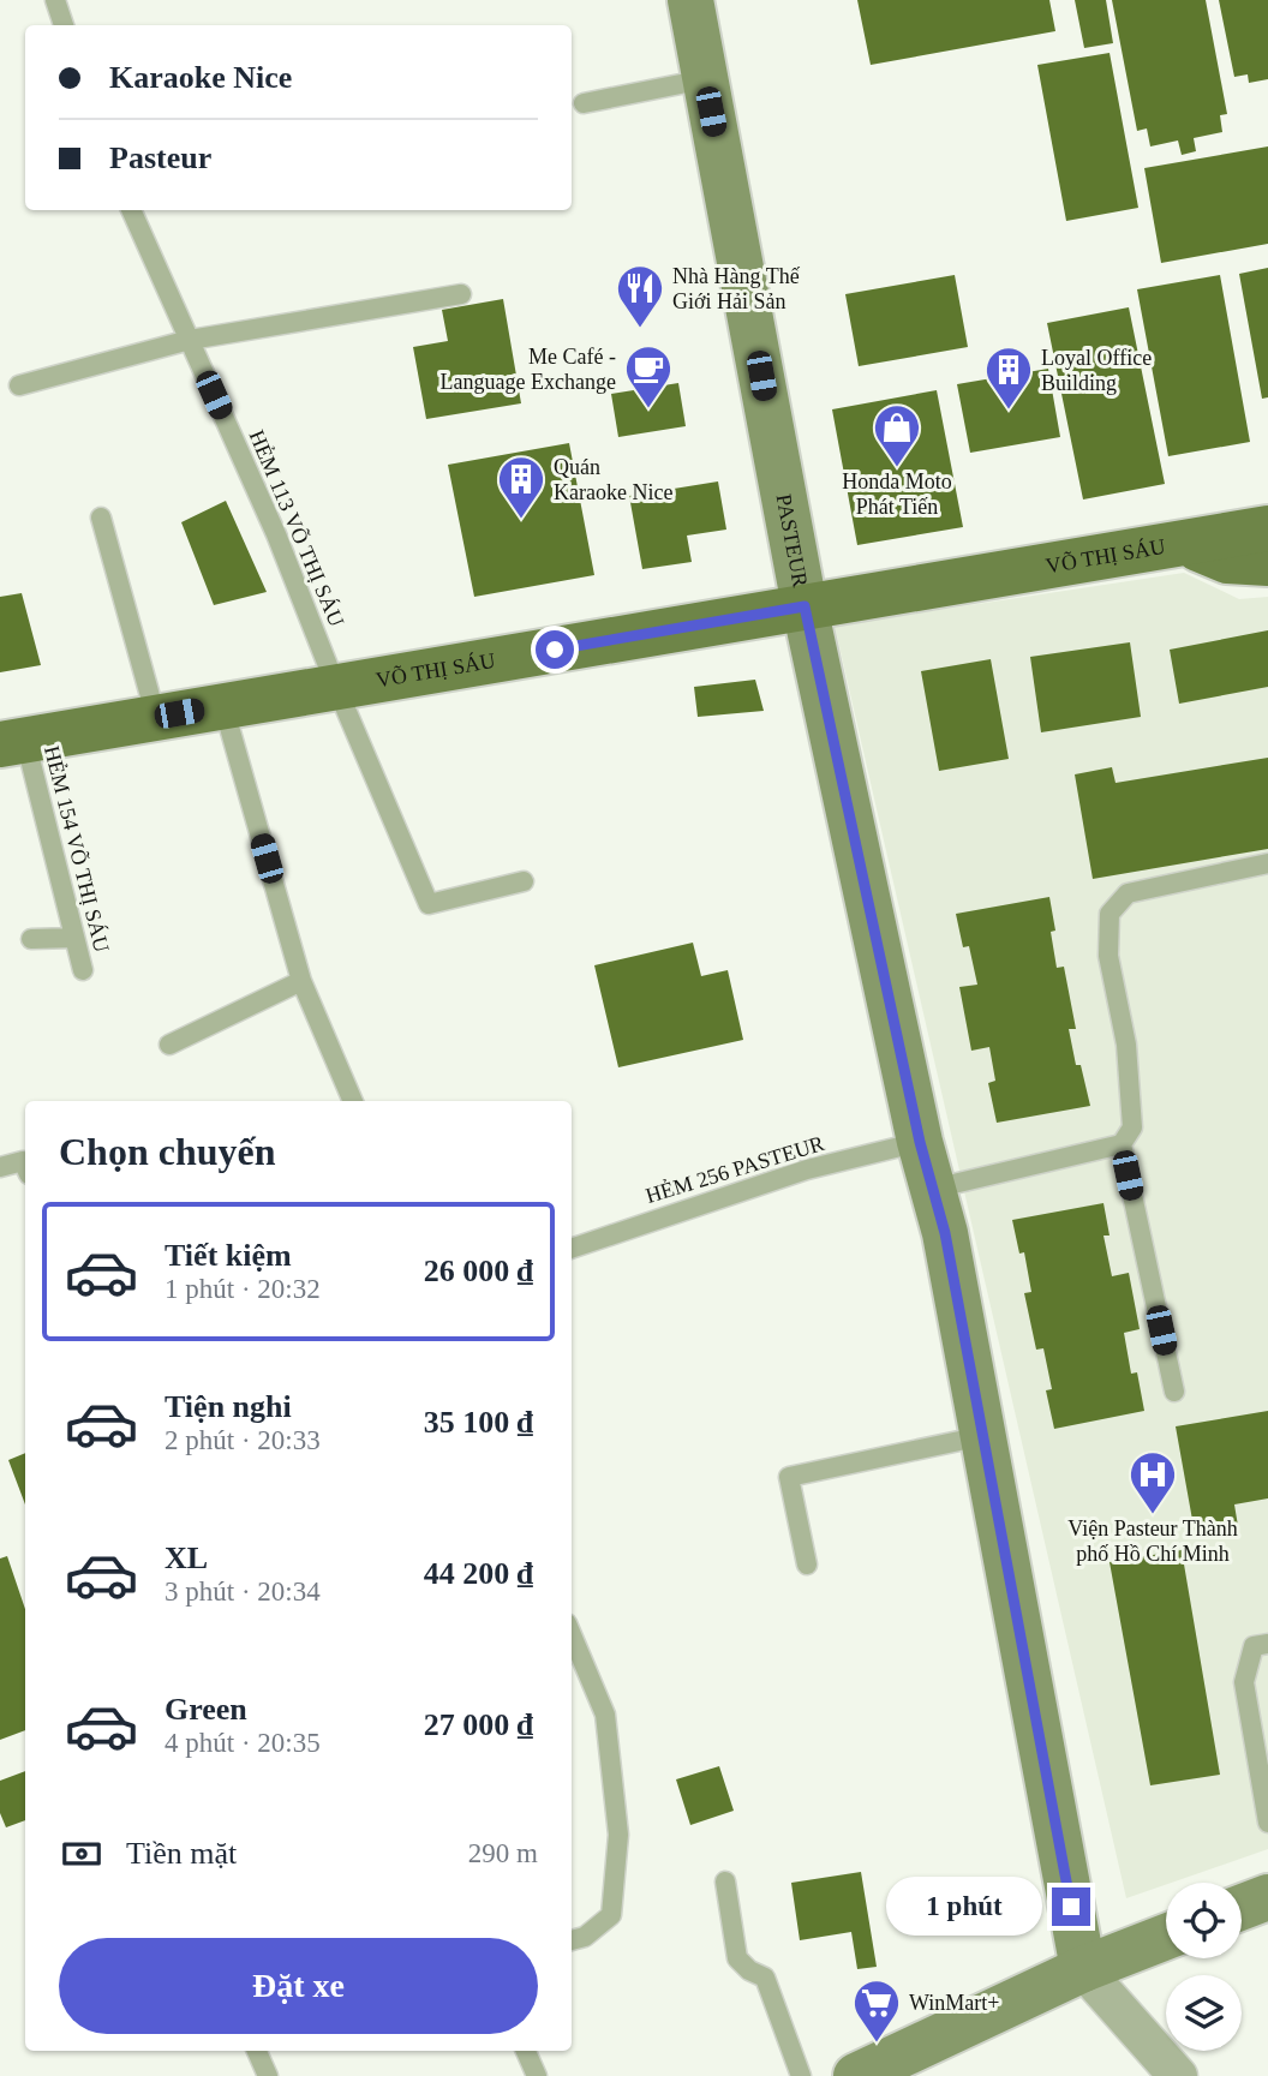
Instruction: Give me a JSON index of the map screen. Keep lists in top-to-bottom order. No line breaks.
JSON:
{"streets":{"main road":["PASTEUR","VÕ THỊ SÁU"],"lane":["HẺM 113 VÕ THỊ SÁU","HẺM 154 VÕ THỊ SÁU","HẺM 256 PASTEUR"]},"crossings":[["HẺM 113 VÕ THỊ SÁU","VÕ THỊ SÁU"],["PASTEUR","VÕ THỊ SÁU"],["PASTEUR","HẺM 256 PASTEUR"],["VÕ THỊ SÁU","HẺM 154 VÕ THỊ SÁU"]],"places":{"restaurant":["Nhà Hàng Thế Giới Hải Sản"],"cafe":["Me Café - Language Exchange"],"building":["Loyal Office Building","Quán Karaoke Nice"],"shop":["Honda Moto Phát Tiến"],"hospital":["Viện Pasteur Thành phố Hồ Chí Minh"],"supermarket":["WinMart+"]},"page":{"banner":["Karaoke Nice","Pasteur"],"heading":"Chọn chuyến","list":[{"name":"Tiết kiệm","note":"1 phút · 20:32","value":"26 000 ₫"},{"name":"Tiện nghi","note":"2 phút · 20:33","value":"35 100 ₫"},{"name":"XL","note":"3 phút · 20:34","value":"44 200 ₫"},{"name":"Green","note":"4 phút · 20:35","value":"27 000 ₫"}],"pay":["Tiền mặt","290 m"],"bubble":"1 phút","buttons":"Đặt xe"}}
